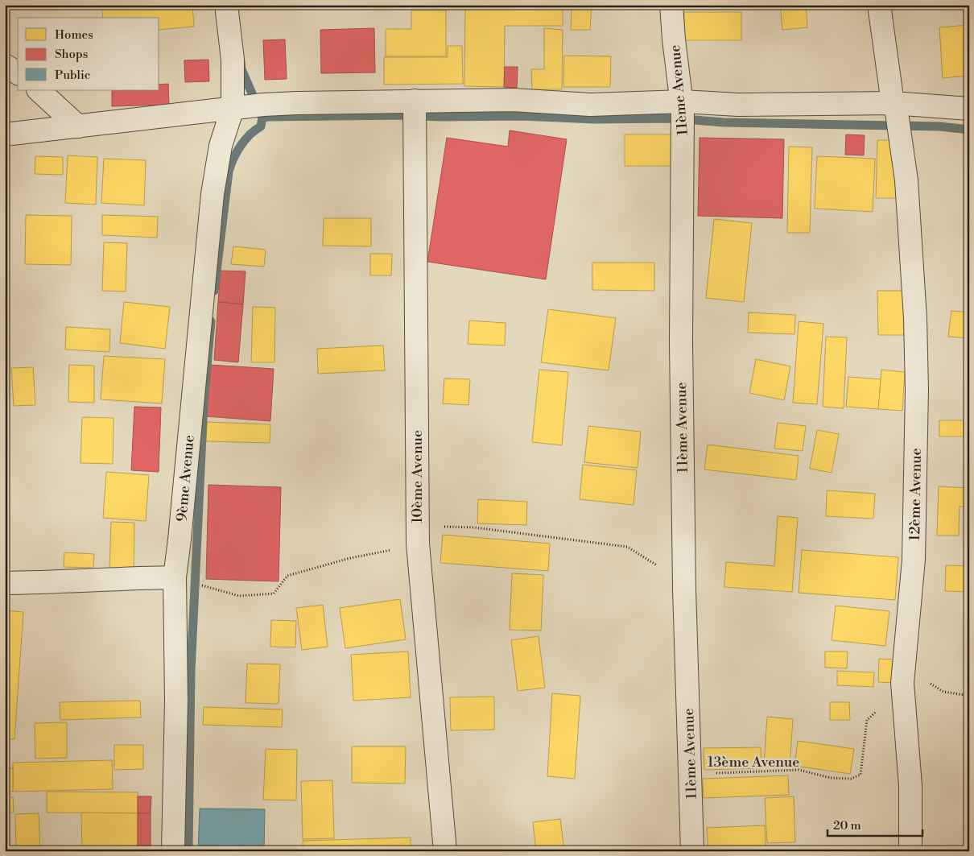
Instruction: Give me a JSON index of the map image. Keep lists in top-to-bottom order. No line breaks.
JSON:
{"streets":{"street":["11ème Avenue","10ème Avenue","9ème Avenue","12ème Avenue"],"path":["13ème Avenue"]},"crossings":[["12ème Avenue","13ème Avenue"]],"legend":["Homes","Shops","Public"],"scale_bar":"20 m"}
